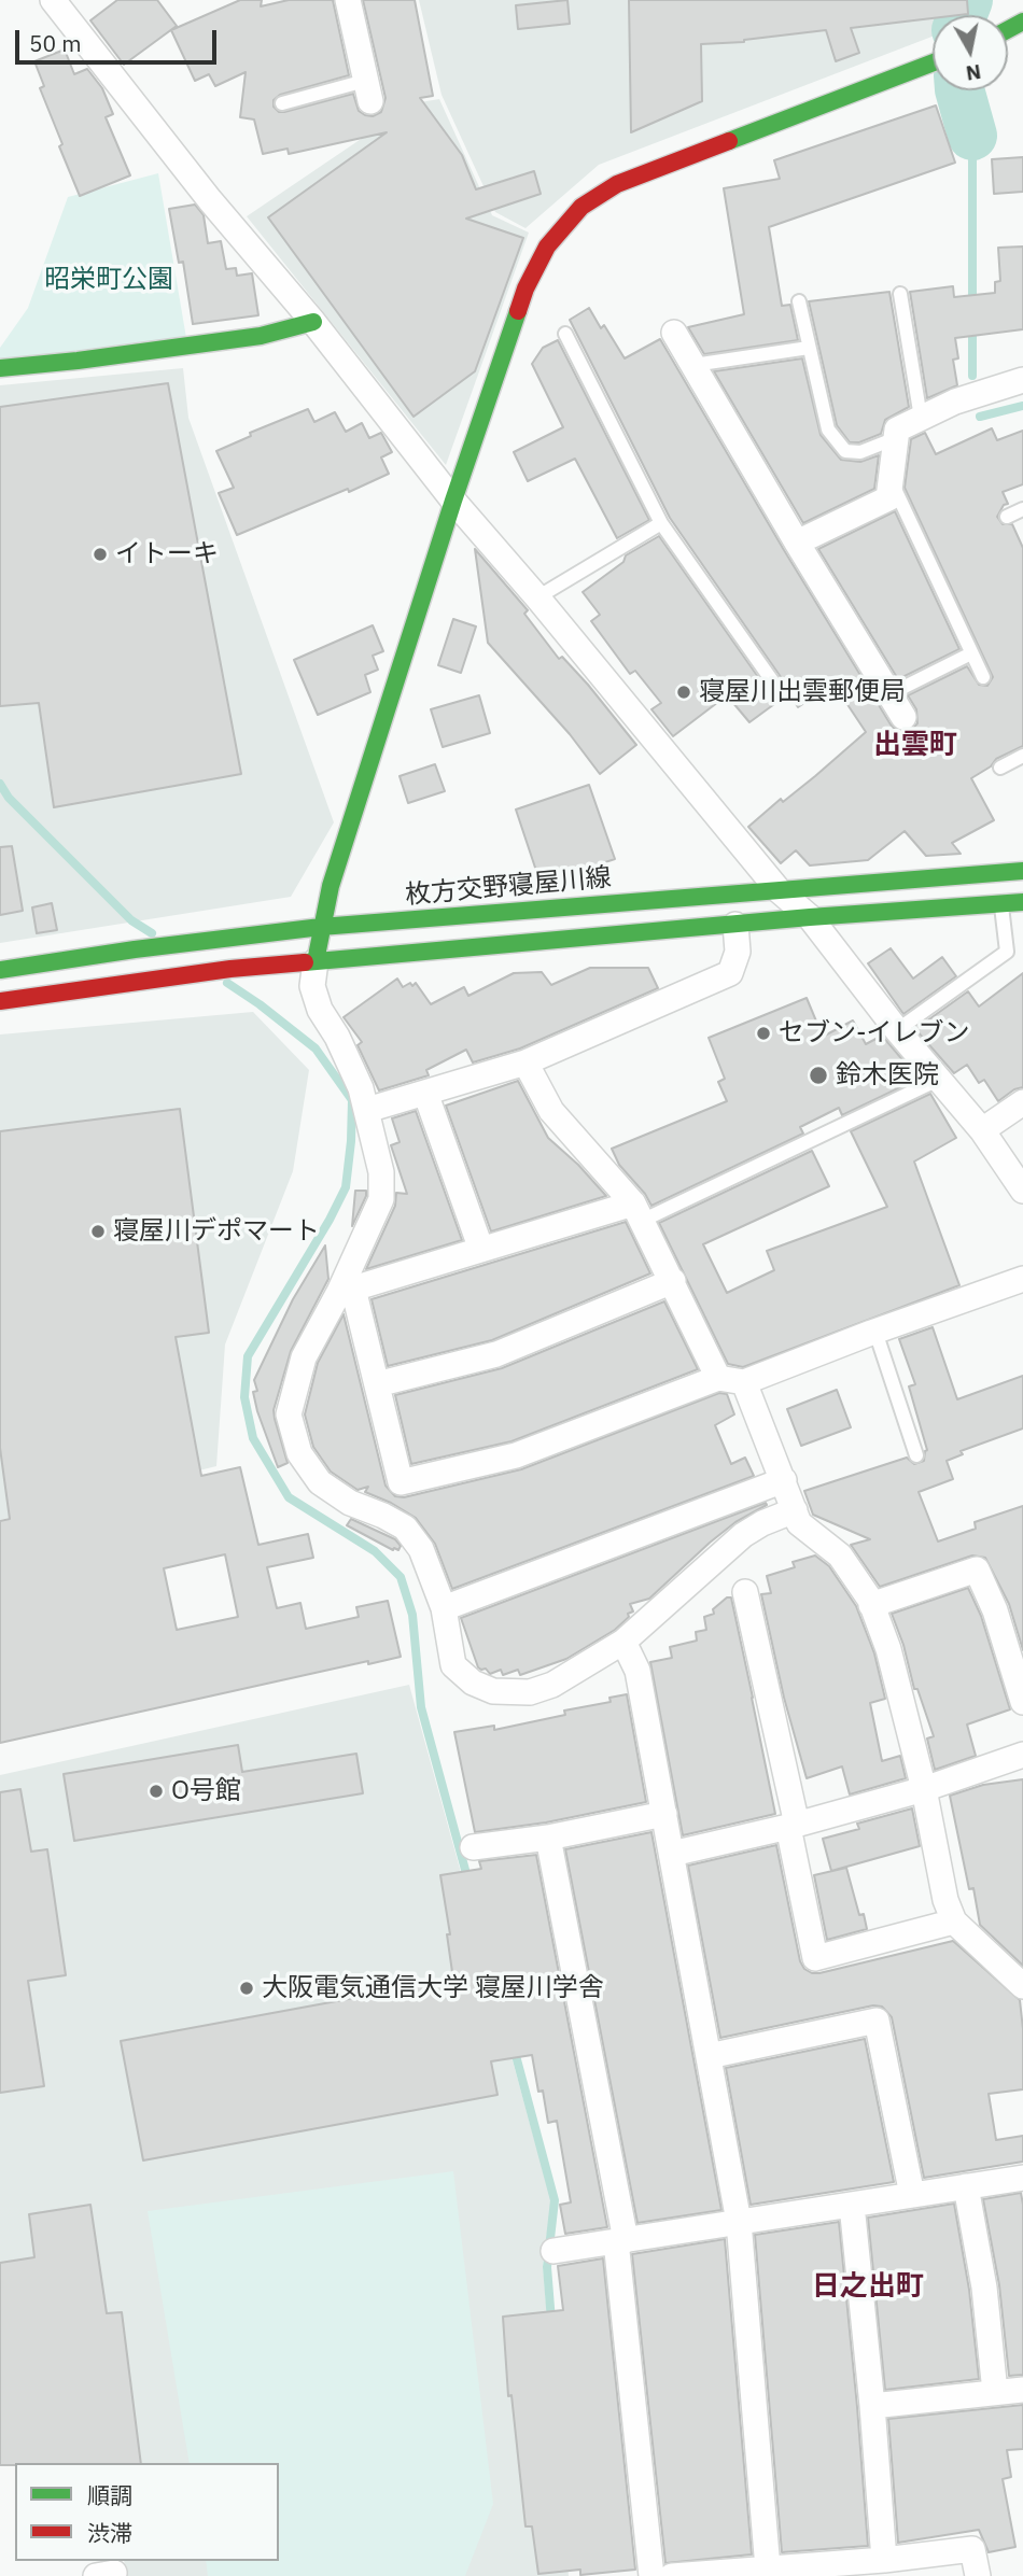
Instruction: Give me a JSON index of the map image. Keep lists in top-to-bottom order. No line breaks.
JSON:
{"streets":{"main road":["枚方交野寝屋川線"]},"districts":["出雲町","日之出町"],"parks":["昭栄町公園"],"places":["イトーキ","寝屋川出雲郵便局","セブン-イレブン","鈴木医院","寝屋川デポマート","O号館","大阪電気通信大学 寝屋川学舎"],"legend":["順調","渋滞"],"scale_bar":"50 m","north":"bottom"}
